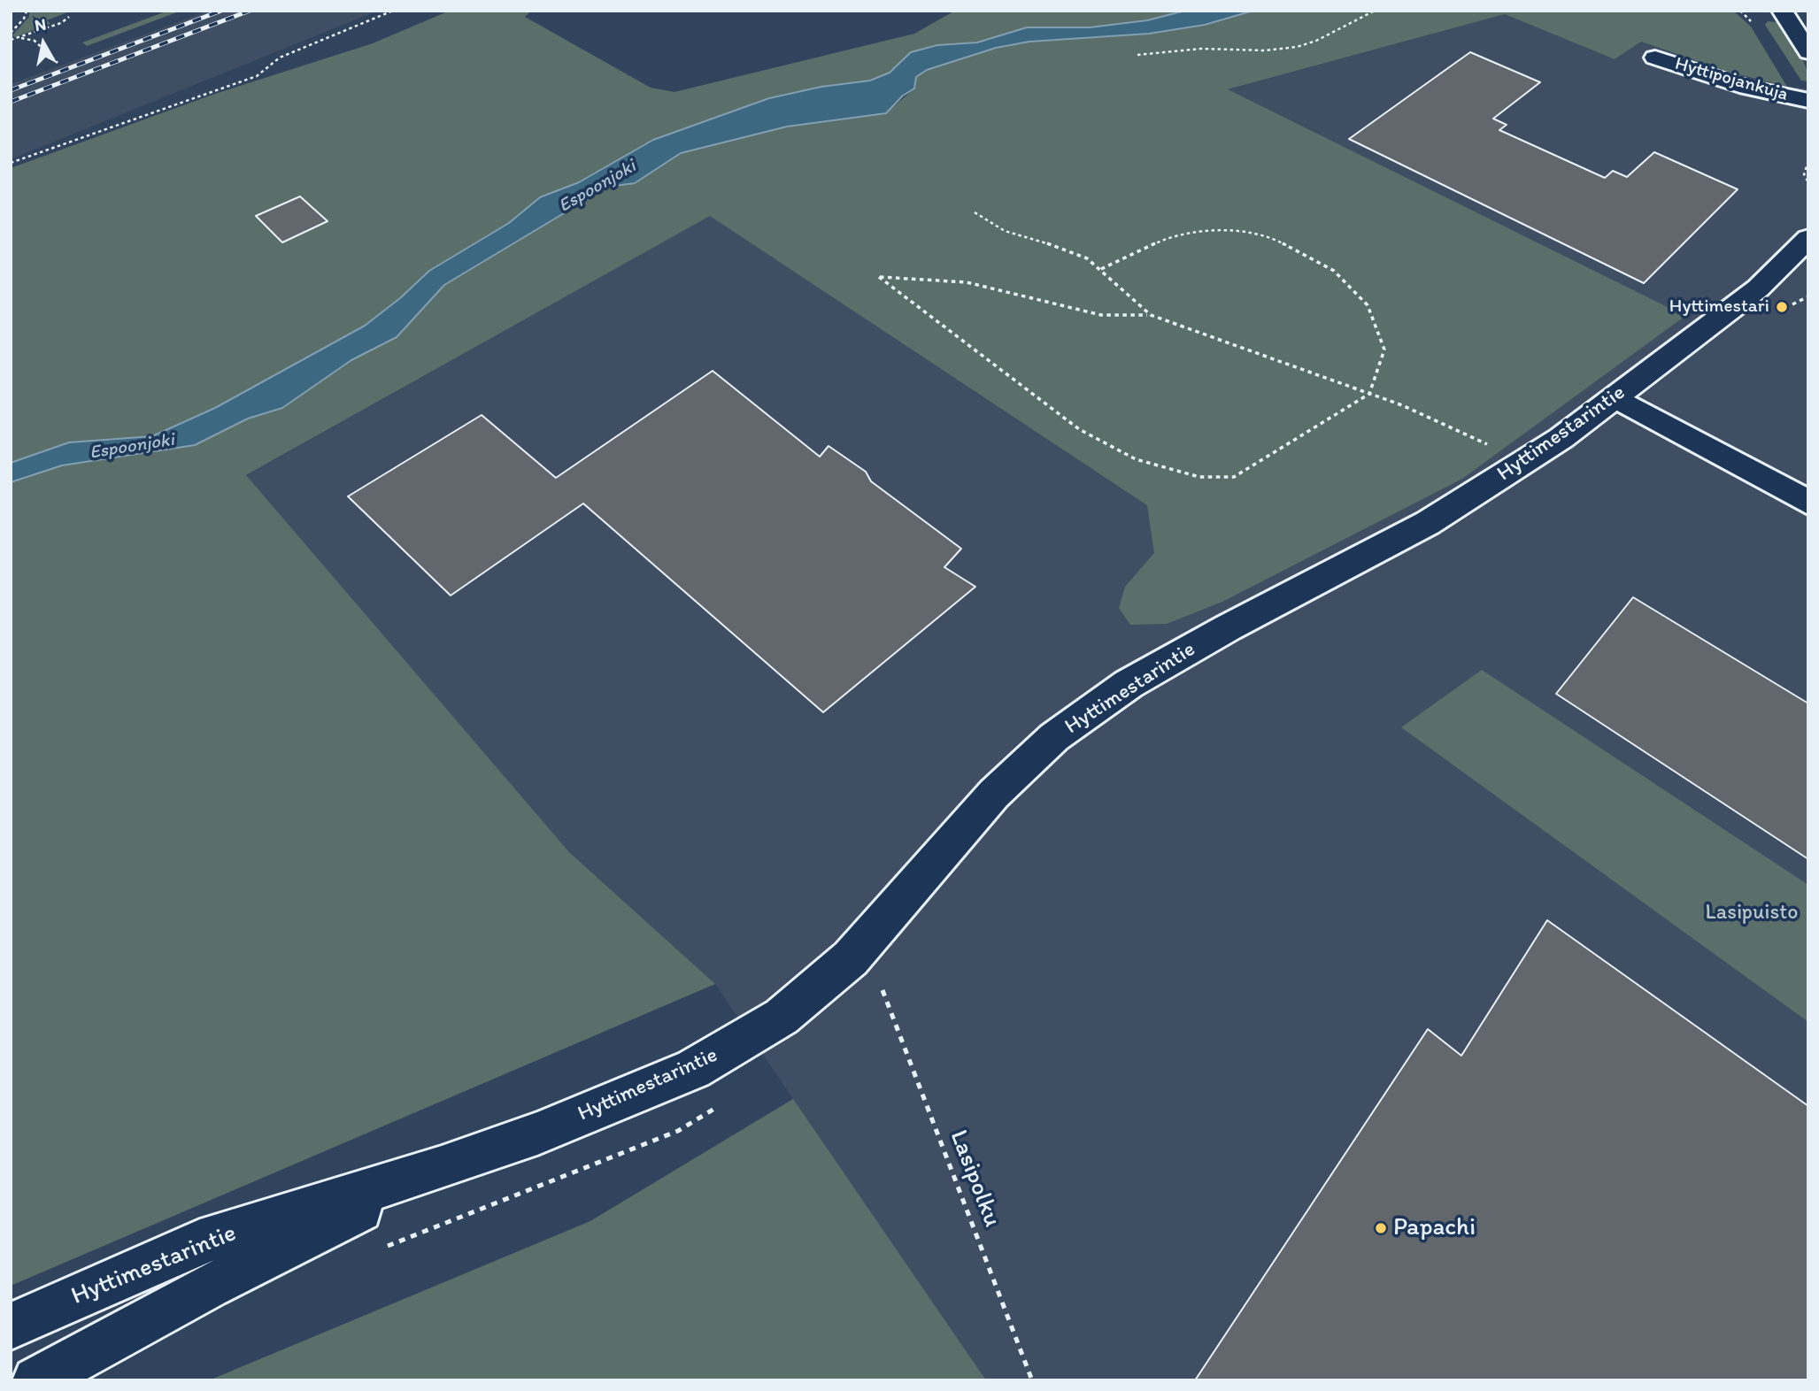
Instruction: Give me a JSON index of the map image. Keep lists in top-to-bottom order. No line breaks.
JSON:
{"streets":{"street":["Hyttipojankuja","Hyttimestarintie"],"path":["Lasipolku"]},"water":["Espoonjoki"],"parks":["Lasipuisto"],"places":["Hyttimestari","Papachi"],"north":"top"}
